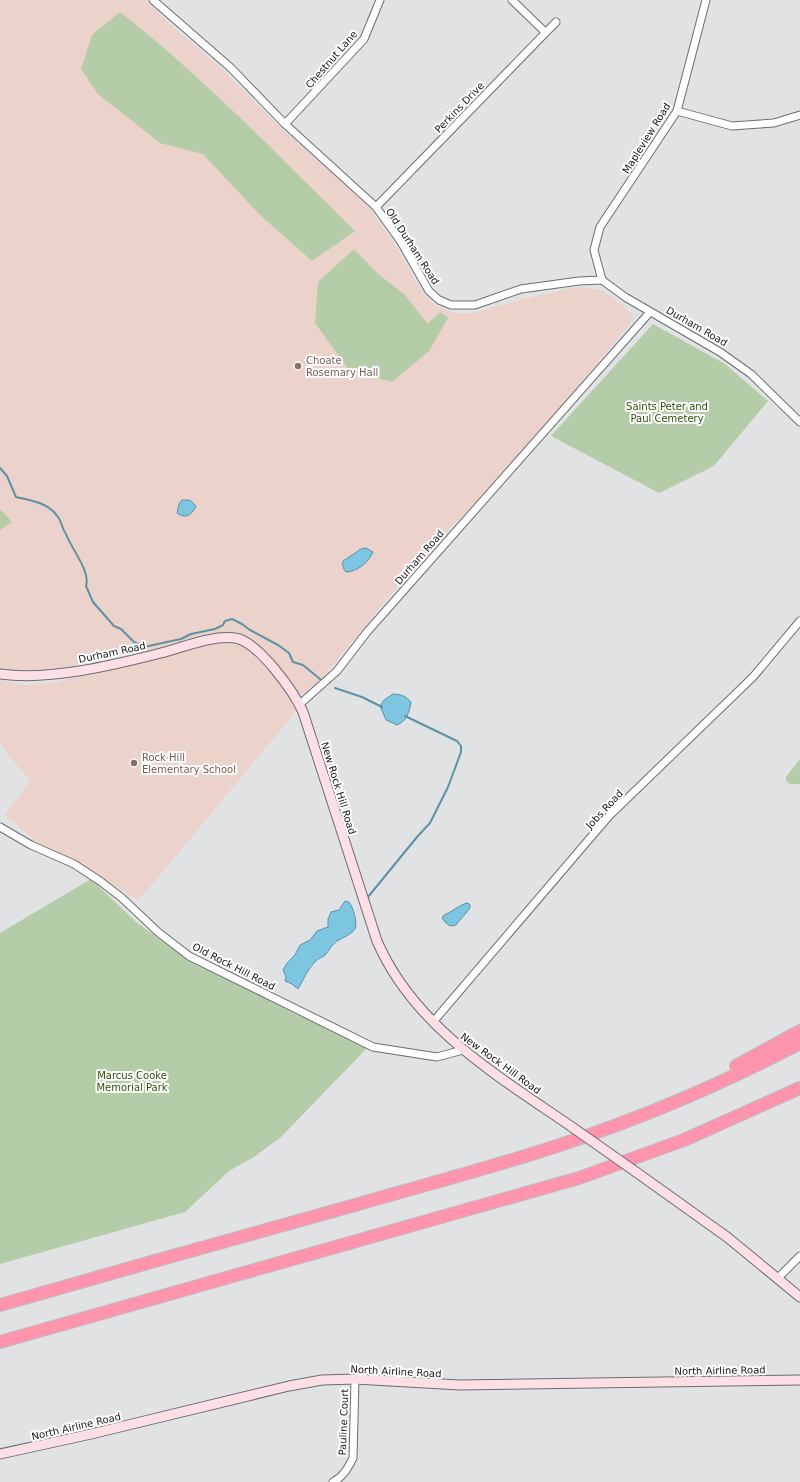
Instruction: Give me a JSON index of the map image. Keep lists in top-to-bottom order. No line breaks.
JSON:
{"streets":{"main road":["Durham Road","New Rock Hill Road","North Airline Road"],"street":["Chestnut Lane","Perkins Drive","Mapleview Road","Old Durham Road","Jobs Road","Old Rock Hill Road","Pauline Court"]},"crossings":[["Chestnut Lane","Old Durham Road"],["Perkins Drive","Old Durham Road"],["Mapleview Road","Old Durham Road"],["Durham Road","New Rock Hill Road"],["New Rock Hill Road","Jobs Road"],["New Rock Hill Road","Old Rock Hill Road"],["North Airline Road","Pauline Court"]],"parks":["Saints Peter and Paul Cemetery","Marcus Cooke Memorial Park"],"places":["Choate Rosemary Hall","Rock Hill Elementary School"]}
